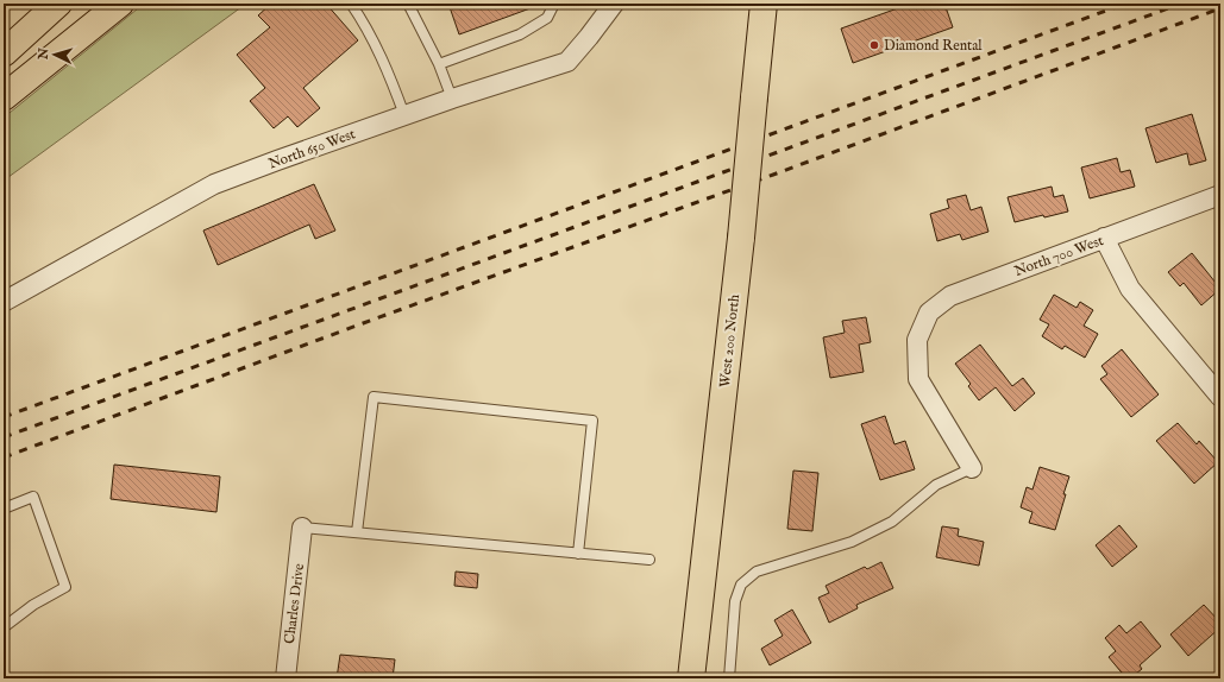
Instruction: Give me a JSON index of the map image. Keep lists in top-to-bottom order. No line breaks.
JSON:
{"streets":{"main road":["West 200 North"],"street":["North 650 West","North 700 West","Charles Drive"]},"places":["Diamond Rental"],"north":"left"}
